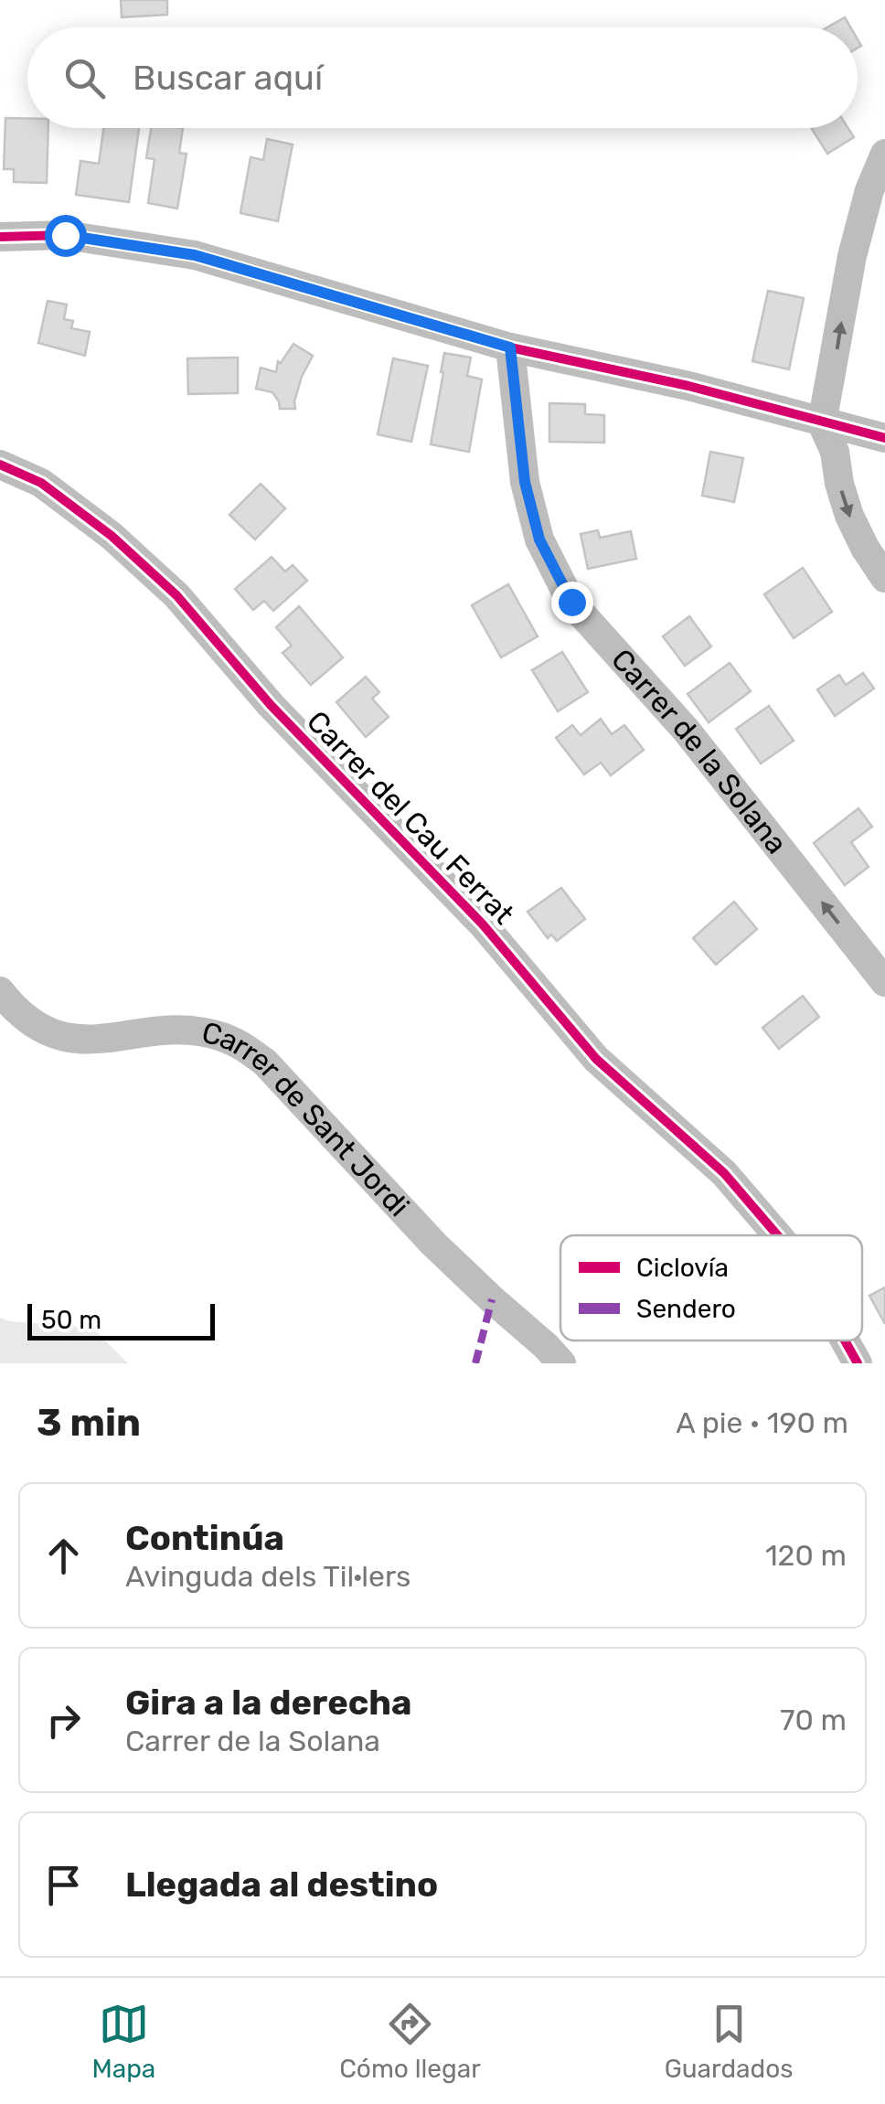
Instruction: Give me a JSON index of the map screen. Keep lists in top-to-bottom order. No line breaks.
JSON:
{"streets":{"street":["Carrer de la Solana","Carrer del Cau Ferrat","Carrer de Sant Jordi"]},"one_way":["Carrer de la Solana"],"legend":["Ciclovía","Sendero"],"scale_bar":"50 m","page":{"search":"Buscar aquí","scale":"50 m","heading":["3 min","A pie · 190 m"],"list":[["Continúa","Avinguda dels Til·lers","120 m"],["Gira a la derecha","Carrer de la Solana","70 m"],"Llegada al destino"],"nav":["Mapa","Cómo llegar","Guardados"]}}
